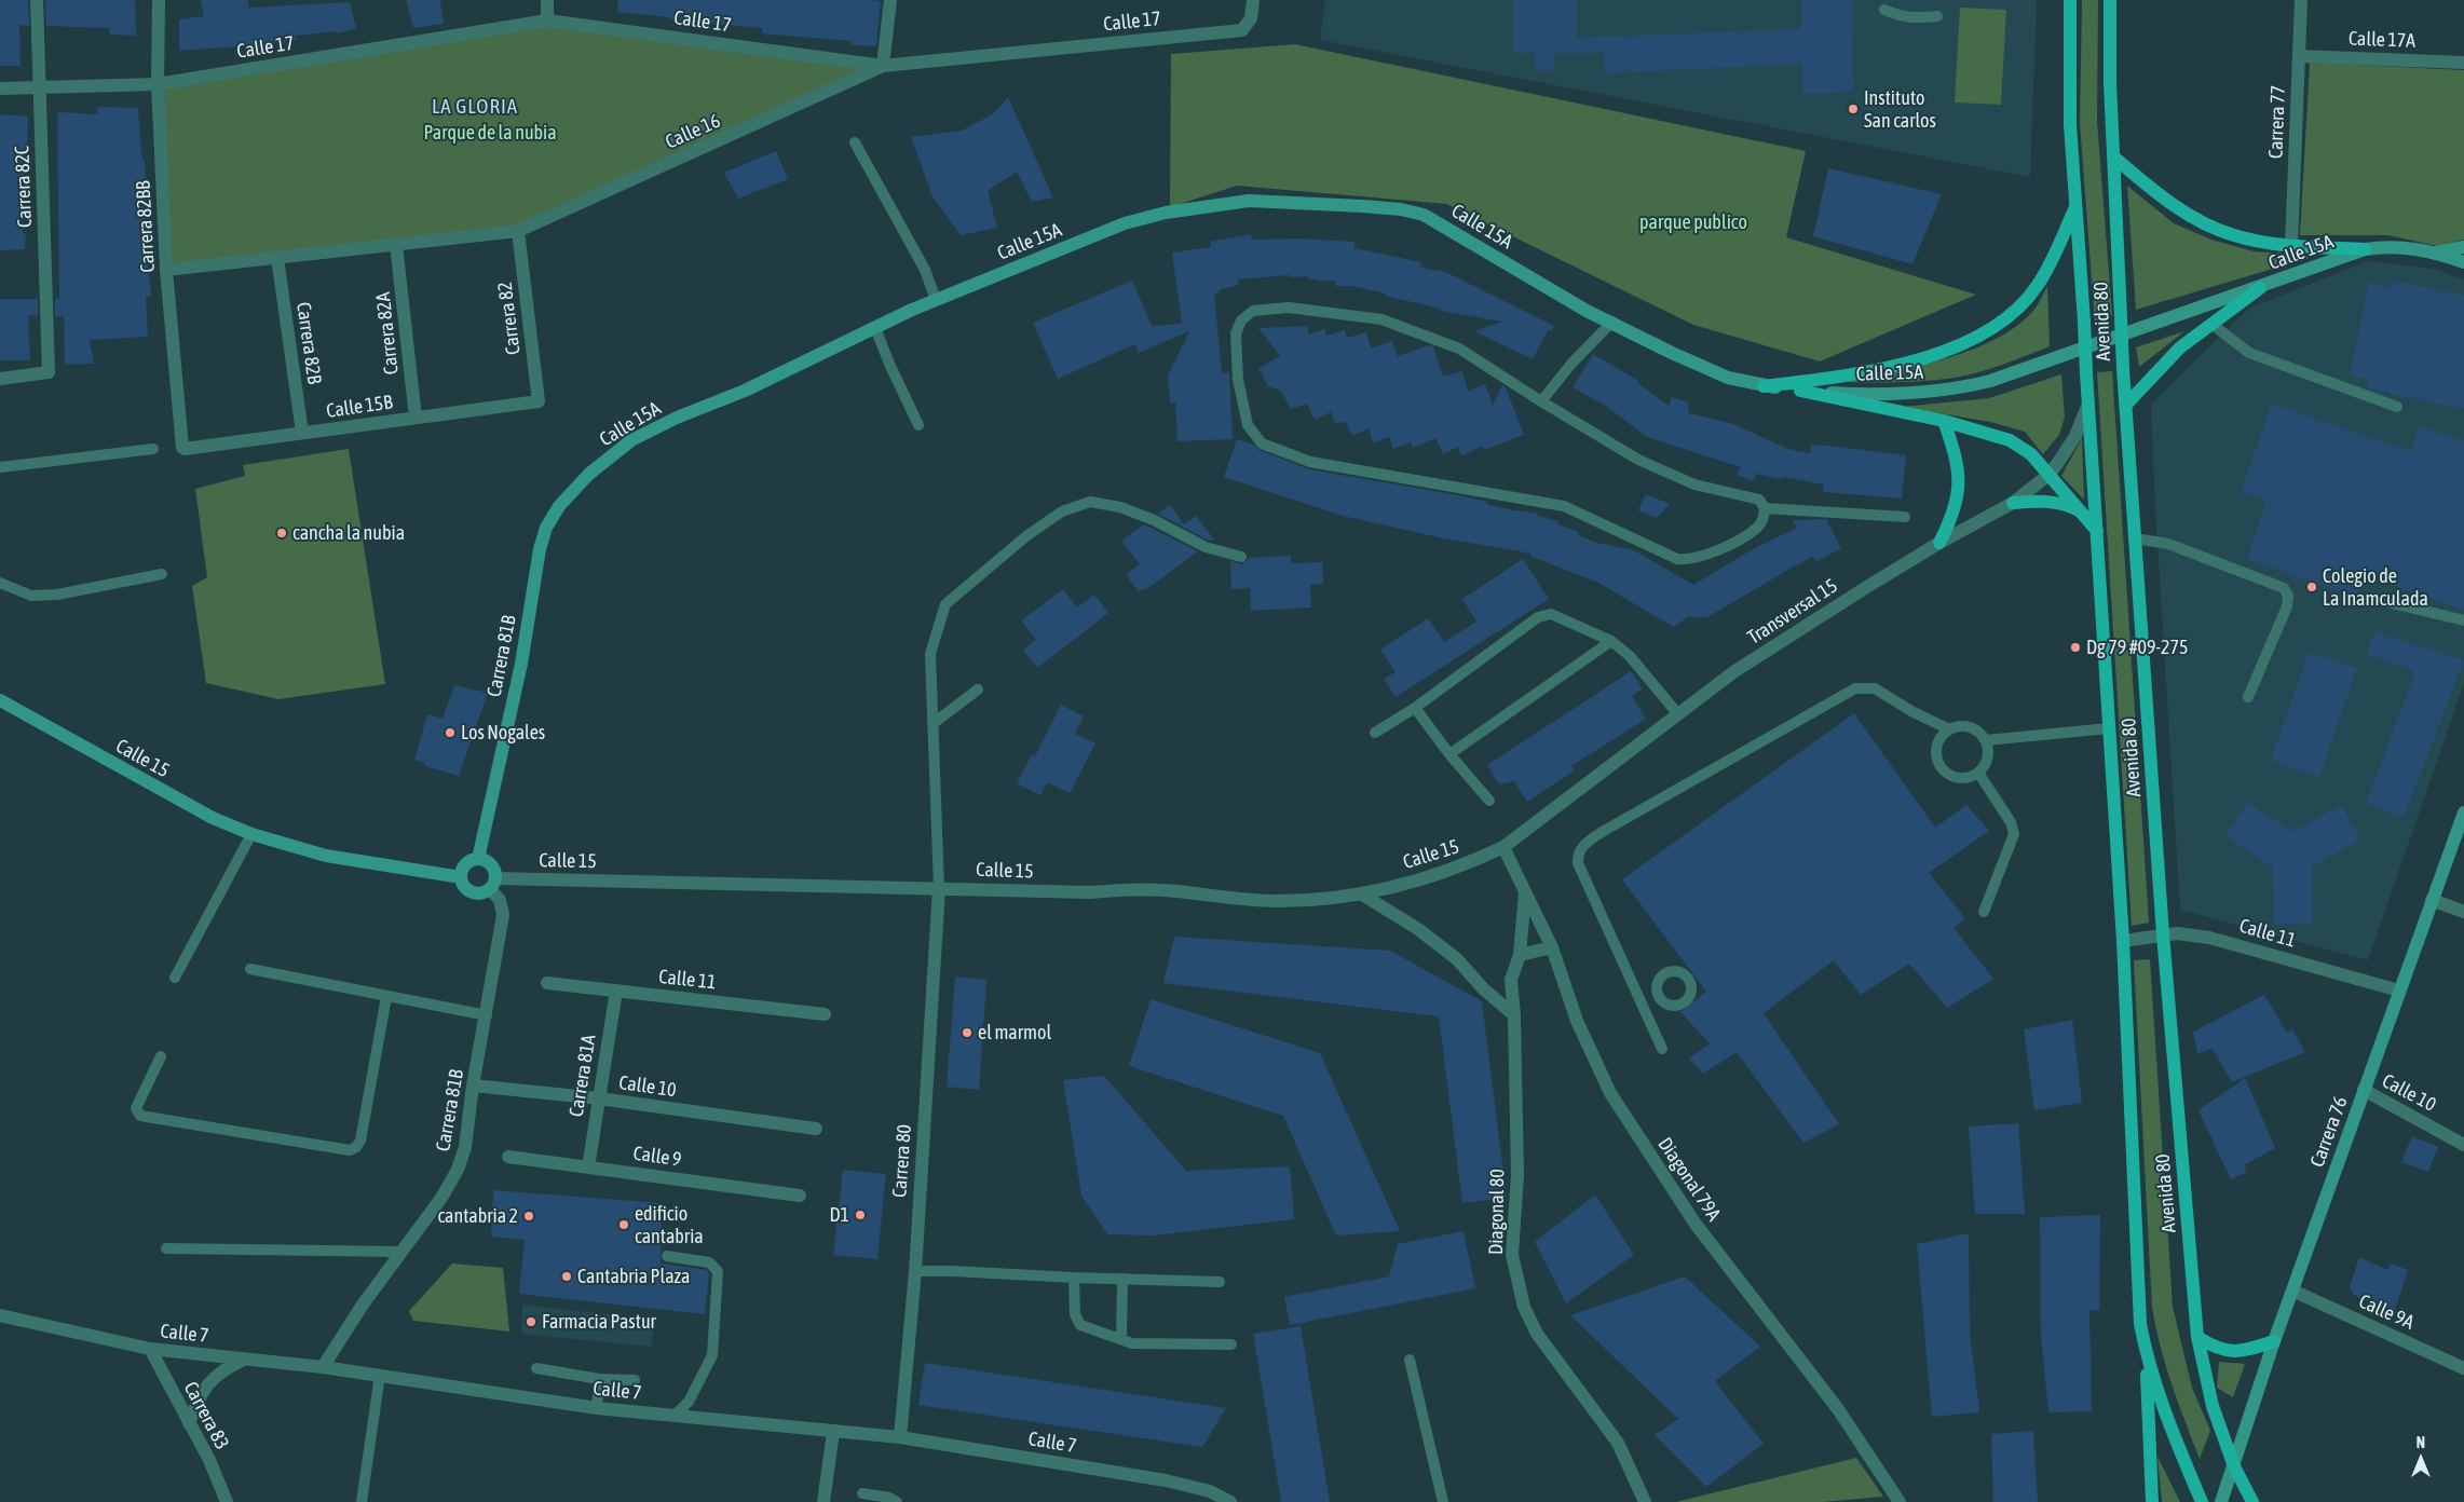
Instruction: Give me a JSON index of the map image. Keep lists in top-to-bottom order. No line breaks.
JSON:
{"streets":{"main road":["Avenida 80"],"street":["Calle 17","Calle 17A","Carrera 77","Calle 16","Carrera 82C","Carrera 82BB","Calle 15A","Carrera 82","Carrera 82A","Carrera 82B","Calle 15B","Transversal 15","Carrera 81B","Calle 15","Calle 11","Carrera 81A","Calle 10","Carrera 76","Calle 9","Carrera 80","Diagonal 79A","Diagonal 80","Calle 9A","Calle 7","Carrera 83"]},"crossings":[["Calle 17","Calle 16"],["Calle 17","Carrera 82C"],["Calle 17","Carrera 82BB"],["Calle 17A","Carrera 77"],["Calle 16","Carrera 82BB"],["Calle 16","Carrera 82"],["Calle 16","Carrera 82A"],["Calle 16","Carrera 82B"],["Carrera 82BB","Calle 15B"],["Calle 15A","Carrera 81B"],["Carrera 82","Calle 15B"],["Avenida 80","Transversal 15"],["Avenida 80","Calle 11"],["Avenida 80","Carrera 76"],["Carrera 82A","Calle 15B"],["Carrera 82B","Calle 15B"],["Transversal 15","Calle 15"],["Transversal 15","Diagonal 79A"],["Carrera 81B","Calle 15"],["Carrera 81B","Calle 10"],["Carrera 81B","Calle 7"],["Calle 15","Carrera 80"],["Calle 15","Diagonal 79A"],["Calle 11","Carrera 81A"],["Calle 11","Carrera 76"],["Carrera 81A","Calle 10"],["Carrera 81A","Calle 9"],["Calle 10","Carrera 76"],["Carrera 76","Calle 9A"],["Carrera 80","Calle 7"],["Diagonal 79A","Diagonal 80"],["Calle 7","Carrera 83"]],"districts":["LA GLORIA"],"parks":["Parque de la nubia","parque publico"],"places":["Instituto San carlos","cancha la nubia","Colegio de La Inamculada","Dg 79 #09-275","Los Nogales","el marmol","D1","cantabria 2","edificio cantabria","Cantabria Plaza","Farmacia Pastur"],"north":"top"}
